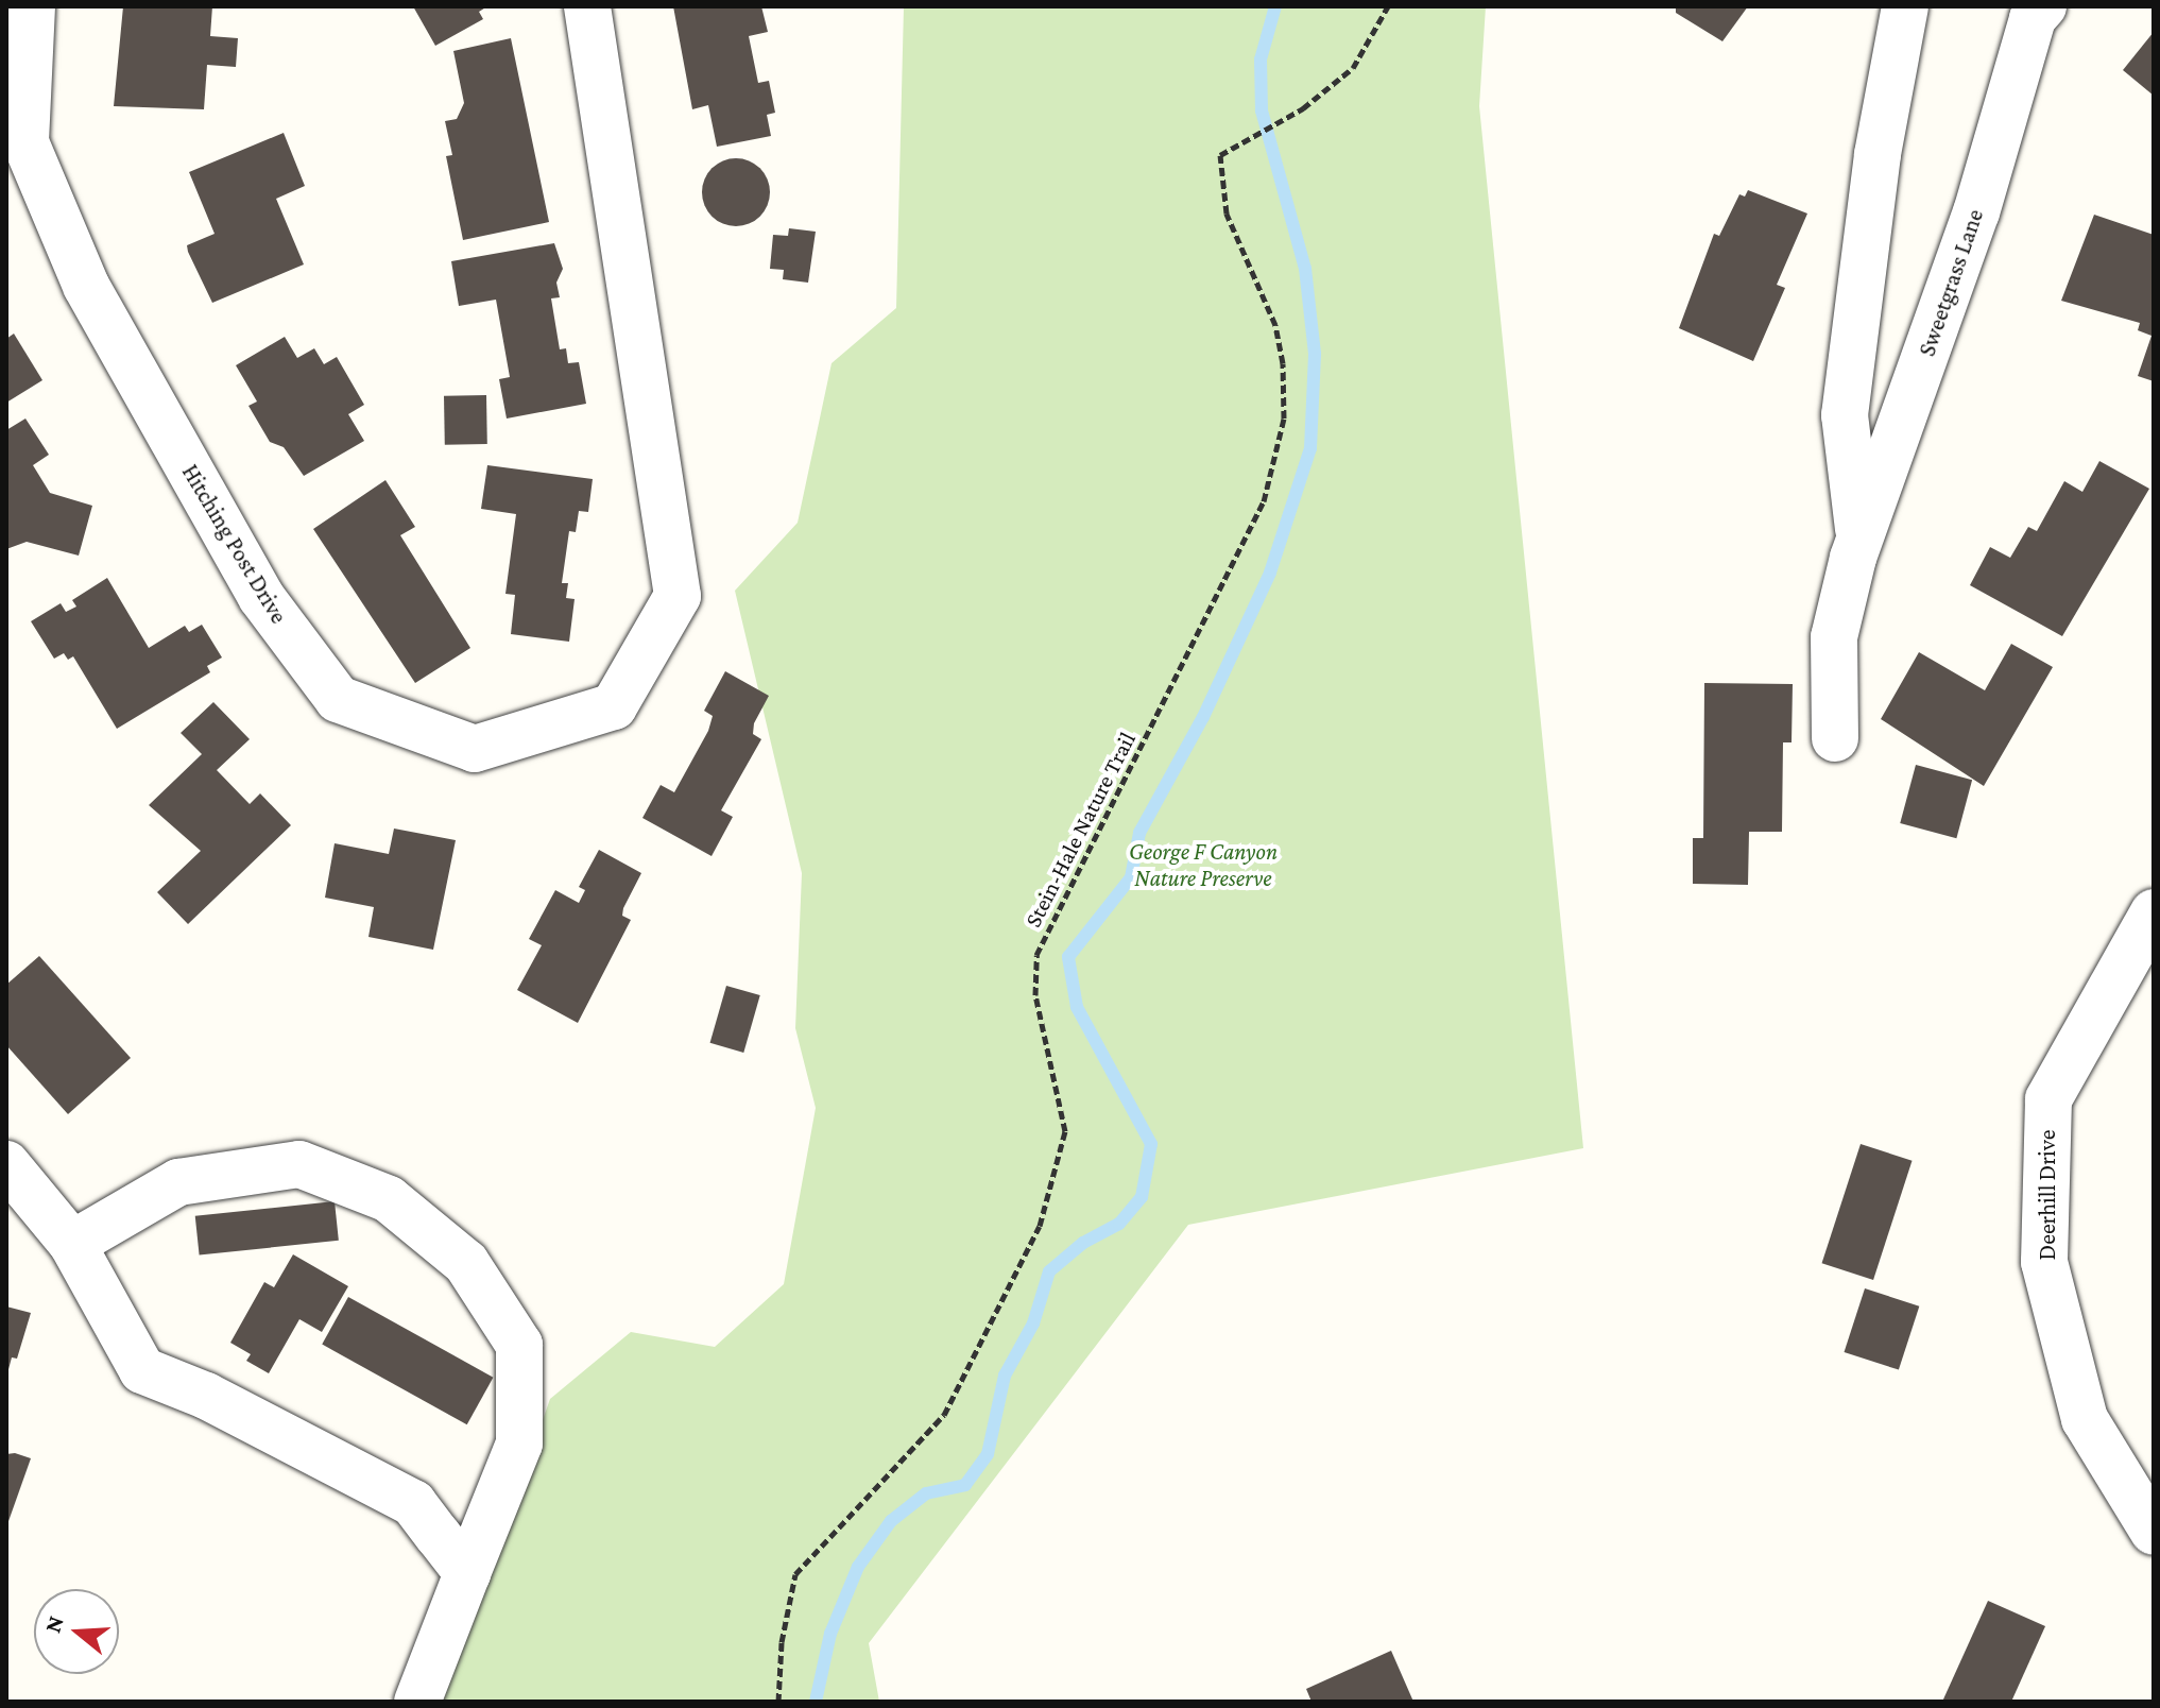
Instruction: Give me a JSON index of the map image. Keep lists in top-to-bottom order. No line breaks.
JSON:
{"streets":{"street":["Sweetgrass Lane","Hitching Post Drive","Deerhill Drive"],"path":["Stein-Hale Nature Trail"]},"parks":["George F Canyon Nature Preserve"],"north":"left"}
